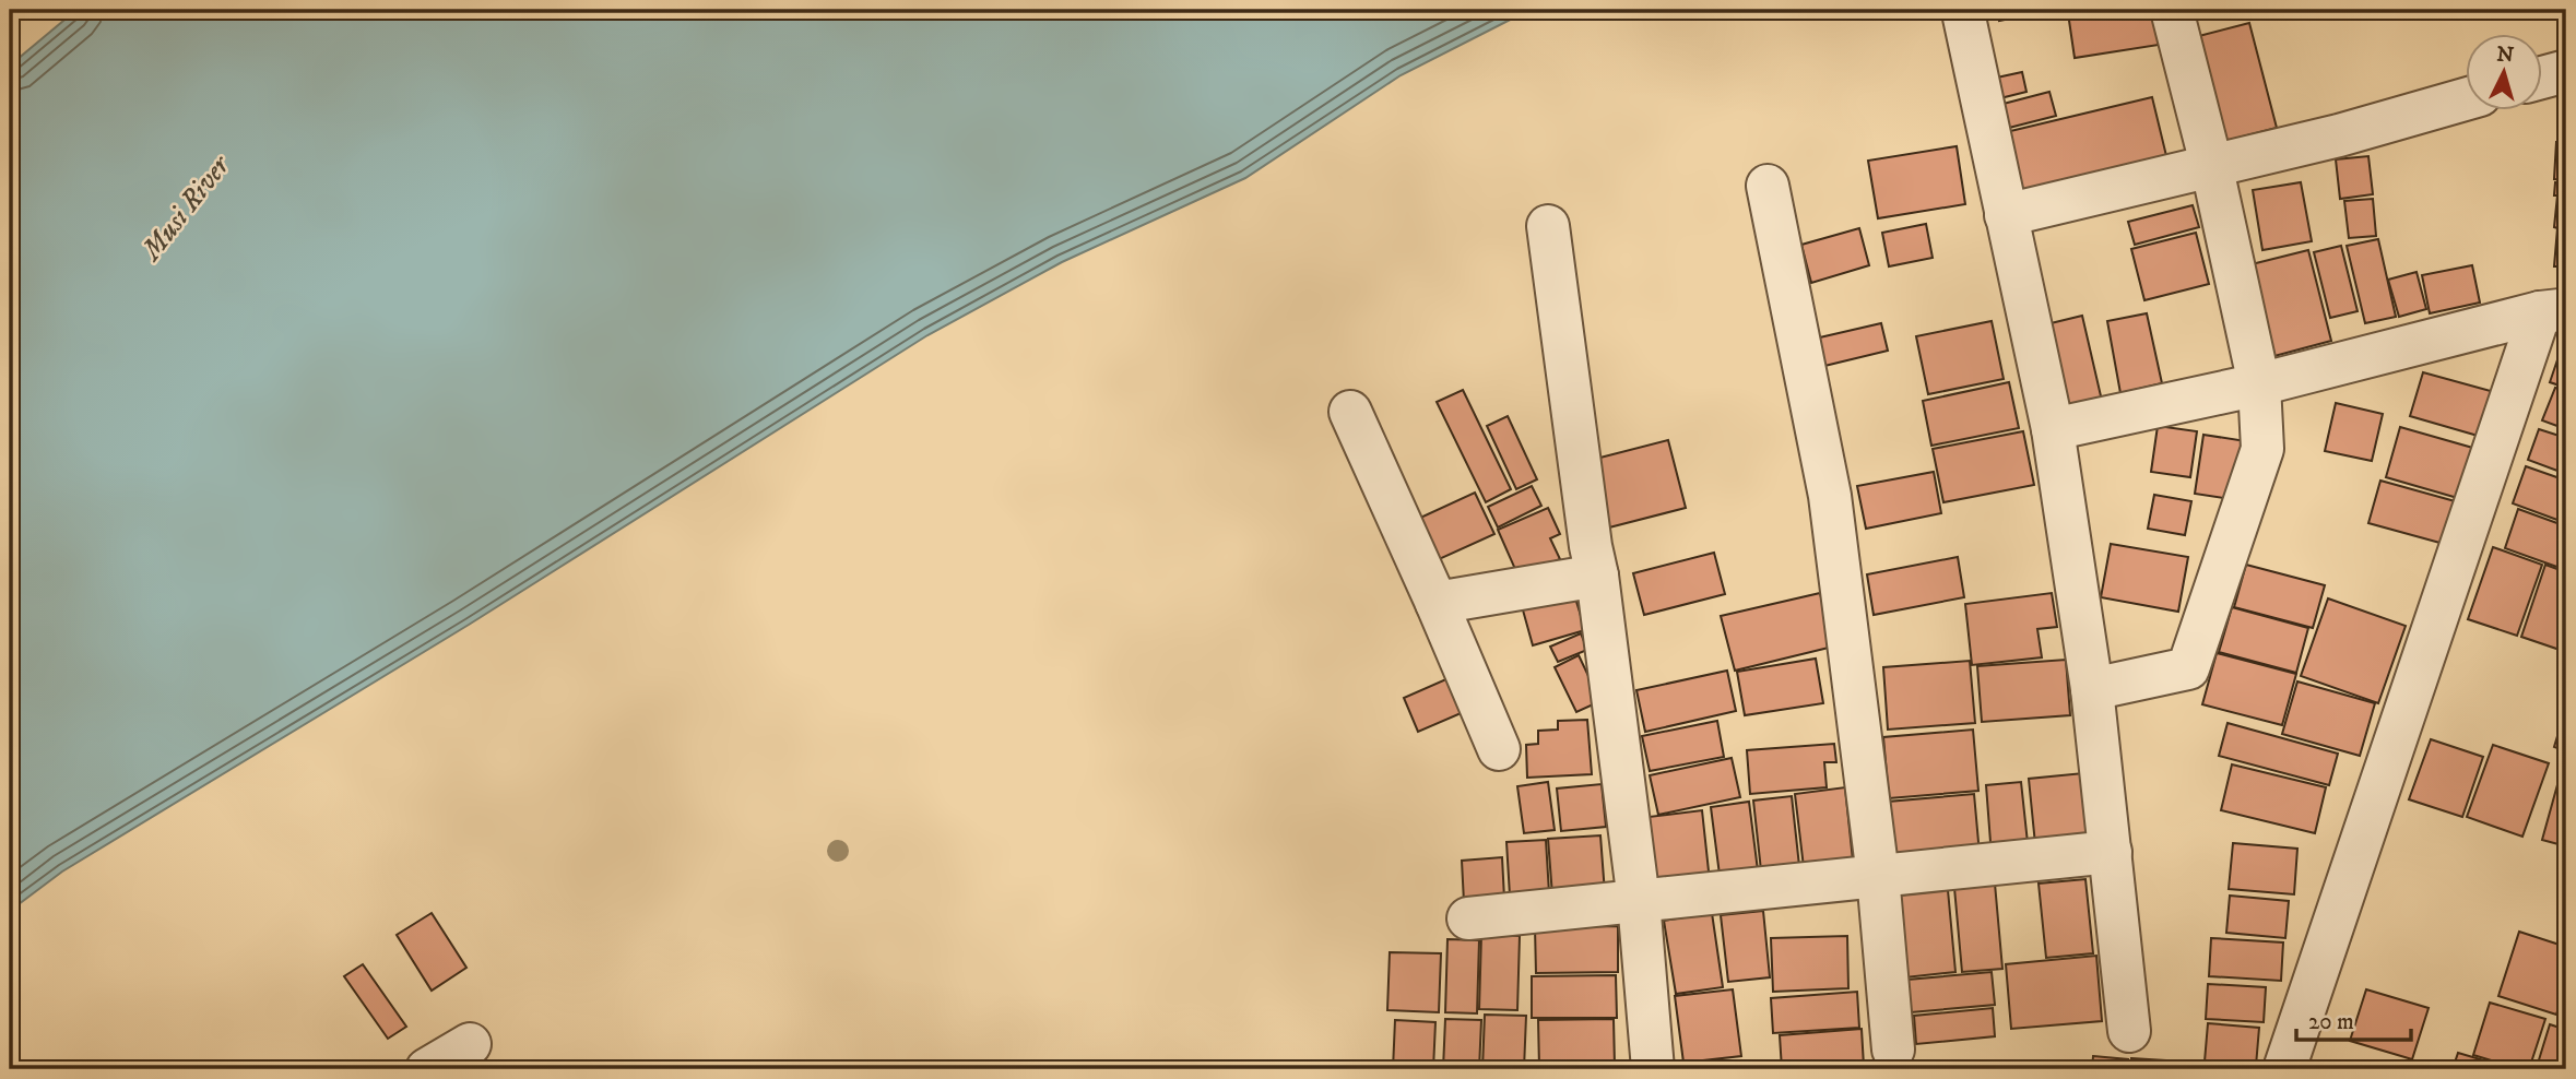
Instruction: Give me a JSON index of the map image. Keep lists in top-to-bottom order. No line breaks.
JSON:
{"water":["Musi River"],"scale_bar":"20 m","north":"top"}
